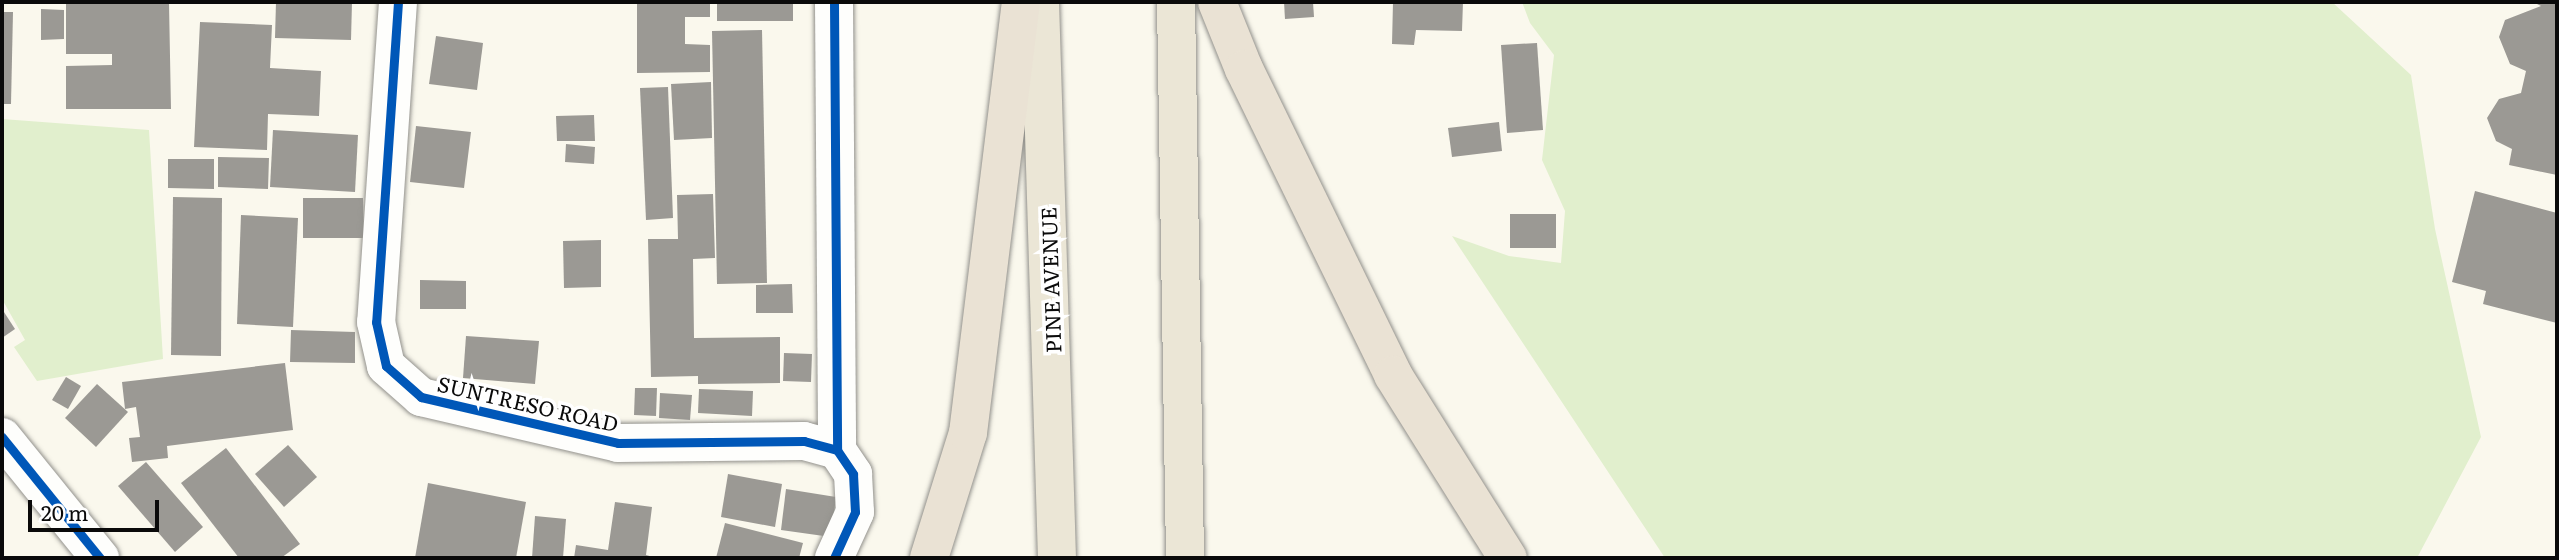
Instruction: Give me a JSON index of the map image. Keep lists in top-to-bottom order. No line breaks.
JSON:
{"streets":{"main road":["PINE AVENUE"],"street":["SUNTRESO ROAD"]},"scale_bar":"20 m"}
